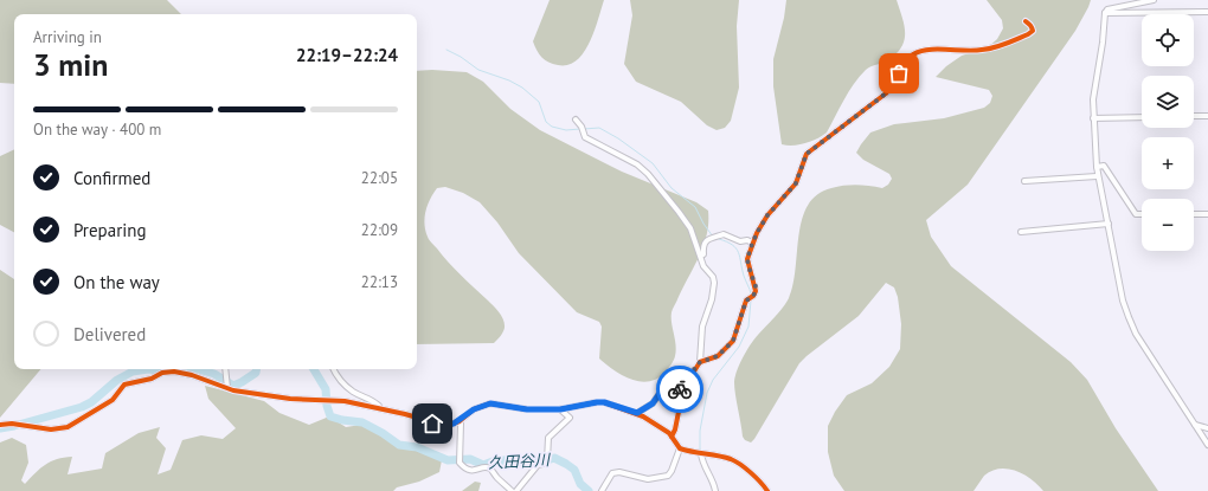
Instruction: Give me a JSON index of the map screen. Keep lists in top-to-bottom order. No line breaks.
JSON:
{"water":["久田谷川"],"page":{"map_buttons":["+","−"],"heading":["3 min","Arriving in","22:19–22:24"],"bar":"On the way · 400 m","list":[["Confirmed","22:05"],["Preparing","22:09"],["On the way","22:13"],"Delivered"]}}
